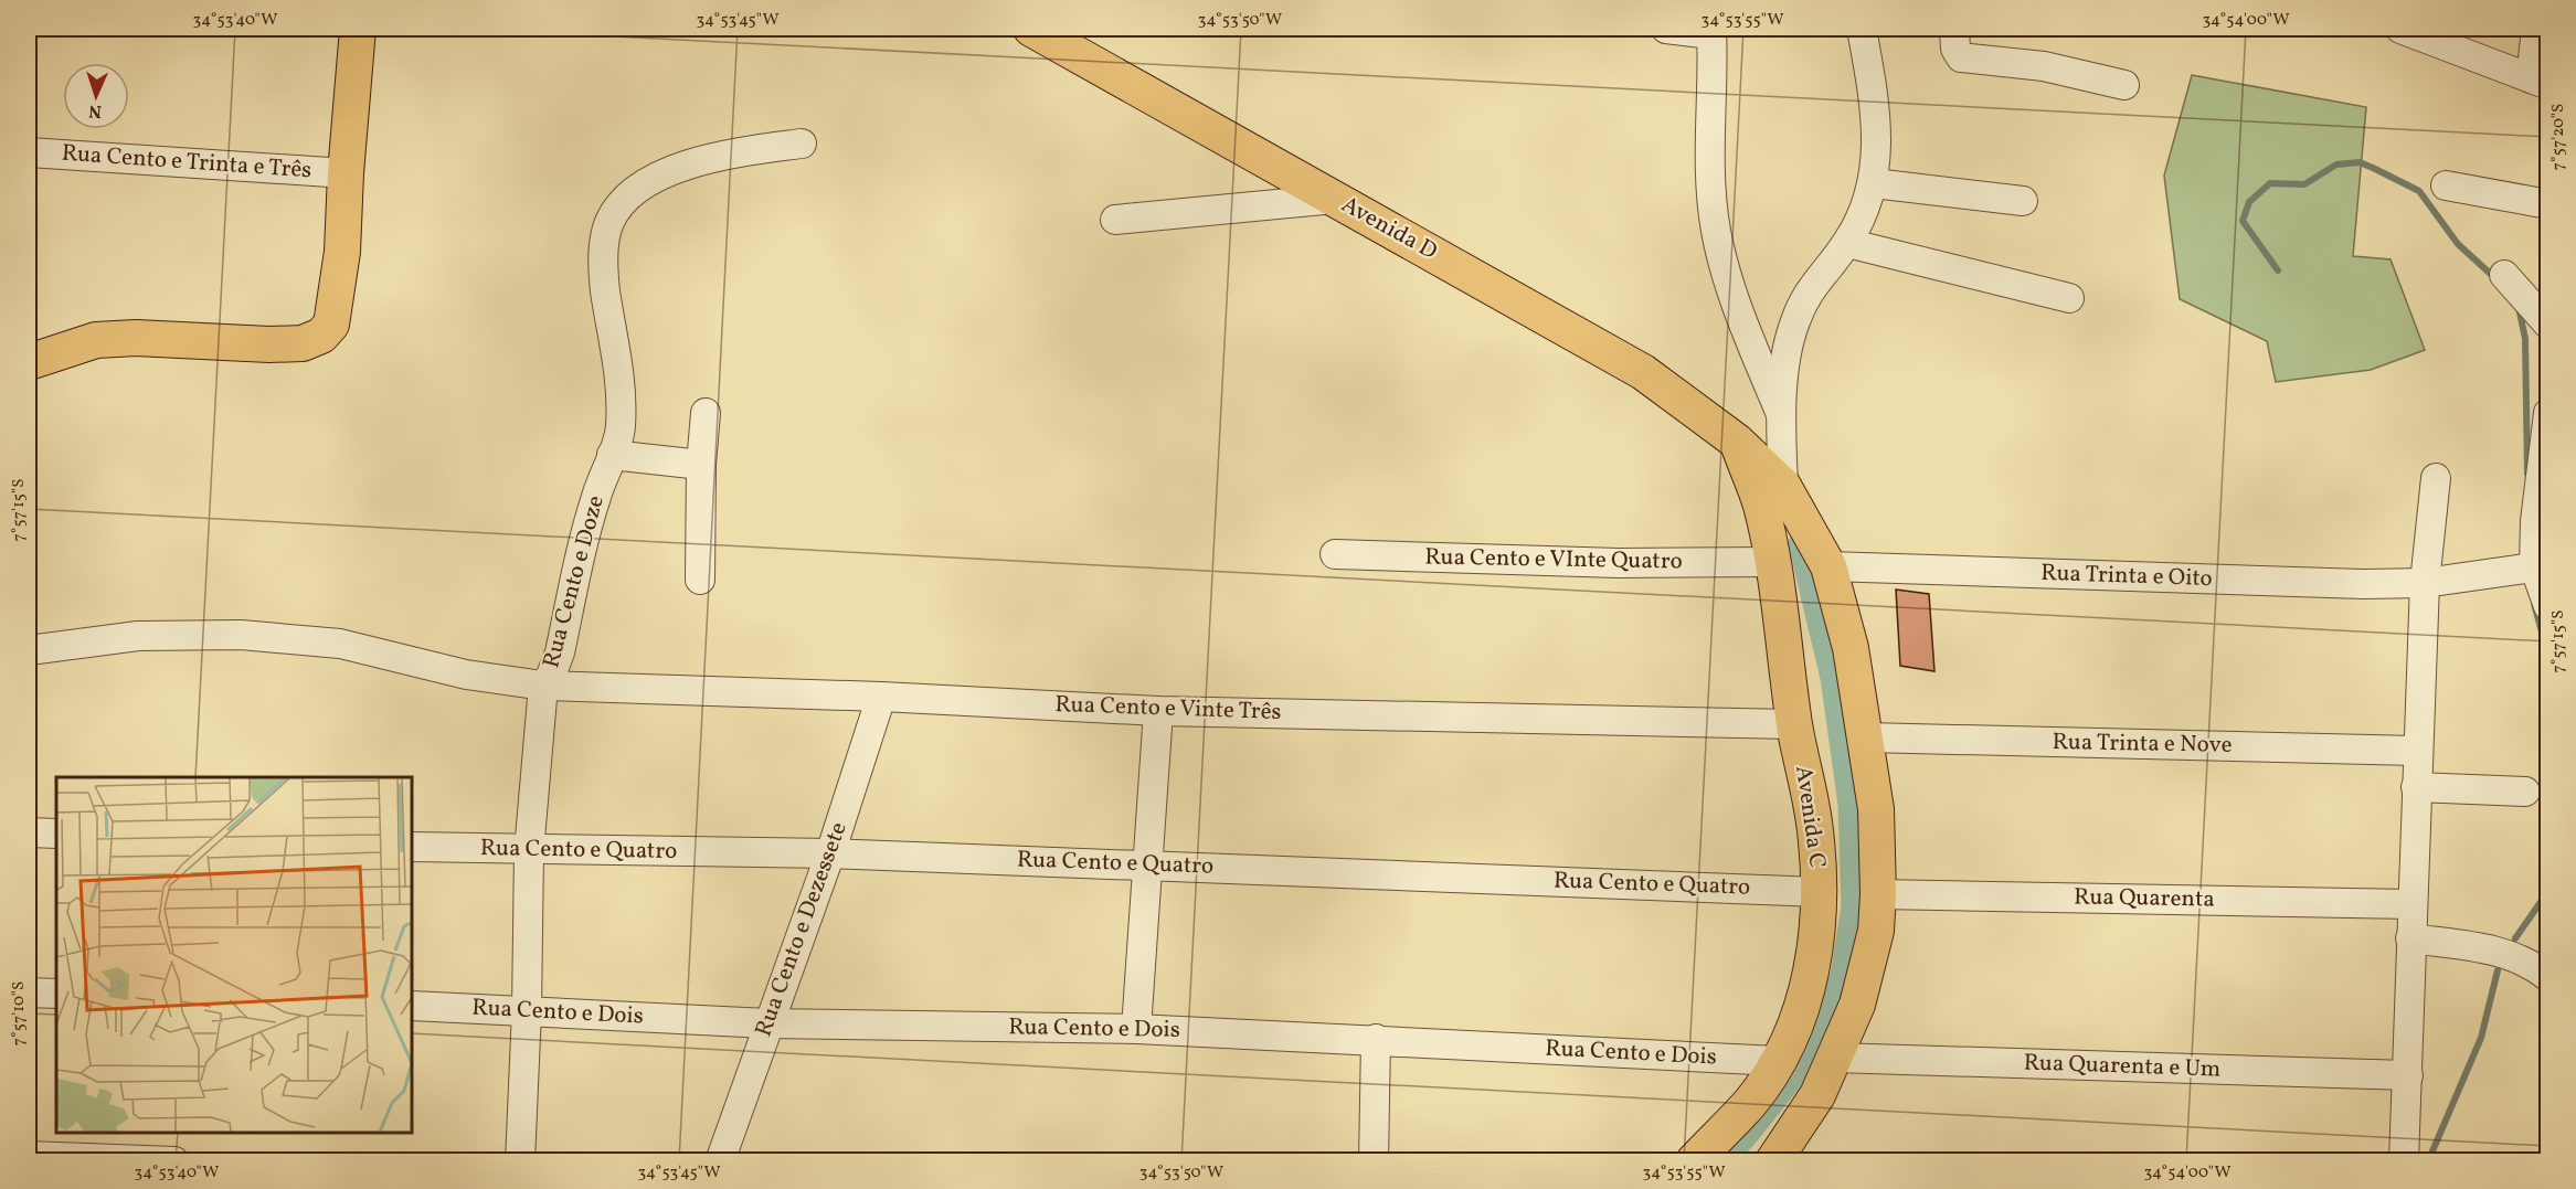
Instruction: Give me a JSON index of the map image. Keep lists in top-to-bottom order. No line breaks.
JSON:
{"streets":{"main road":["Avenida D","Avenida C"],"street":["Rua Cento e Trinta e Três","Rua Cento e VInte Quatro","Rua Trinta e Oito","Rua Cento e Doze","Rua Cento e Vinte Três","Rua Trinta e Nove","Rua Cento e Quatro","Rua Quarenta","Rua Cento e Dezessete","Rua Cento e Dois","Rua Quarenta e Um"]},"crossings":[["Avenida D","Rua Trinta e Oito"],["Avenida D","Rua Trinta e Nove"],["Avenida D","Avenida C"],["Avenida D","Rua Quarenta"],["Avenida D","Rua Quarenta e Um"],["Rua Cento e VInte Quatro","Avenida C"],["Rua Cento e Doze","Rua Cento e Vinte Três"],["Rua Cento e Doze","Rua Cento e Quatro"],["Rua Cento e Doze","Rua Cento e Dois"],["Rua Cento e Vinte Três","Avenida C"],["Rua Cento e Vinte Três","Rua Cento e Dezessete"],["Avenida C","Rua Cento e Quatro"],["Avenida C","Rua Cento e Dois"],["Rua Cento e Quatro","Rua Cento e Dezessete"],["Rua Cento e Dezessete","Rua Cento e Dois"]],"north":"bottom","coordinates":["34°53'40\"W","34°53'45\"W","34°53'50\"W","34°53'55\"W","34°54'00\"W","7°57'20\"S","7°57'15\"S","7°57'10\"S"]}
